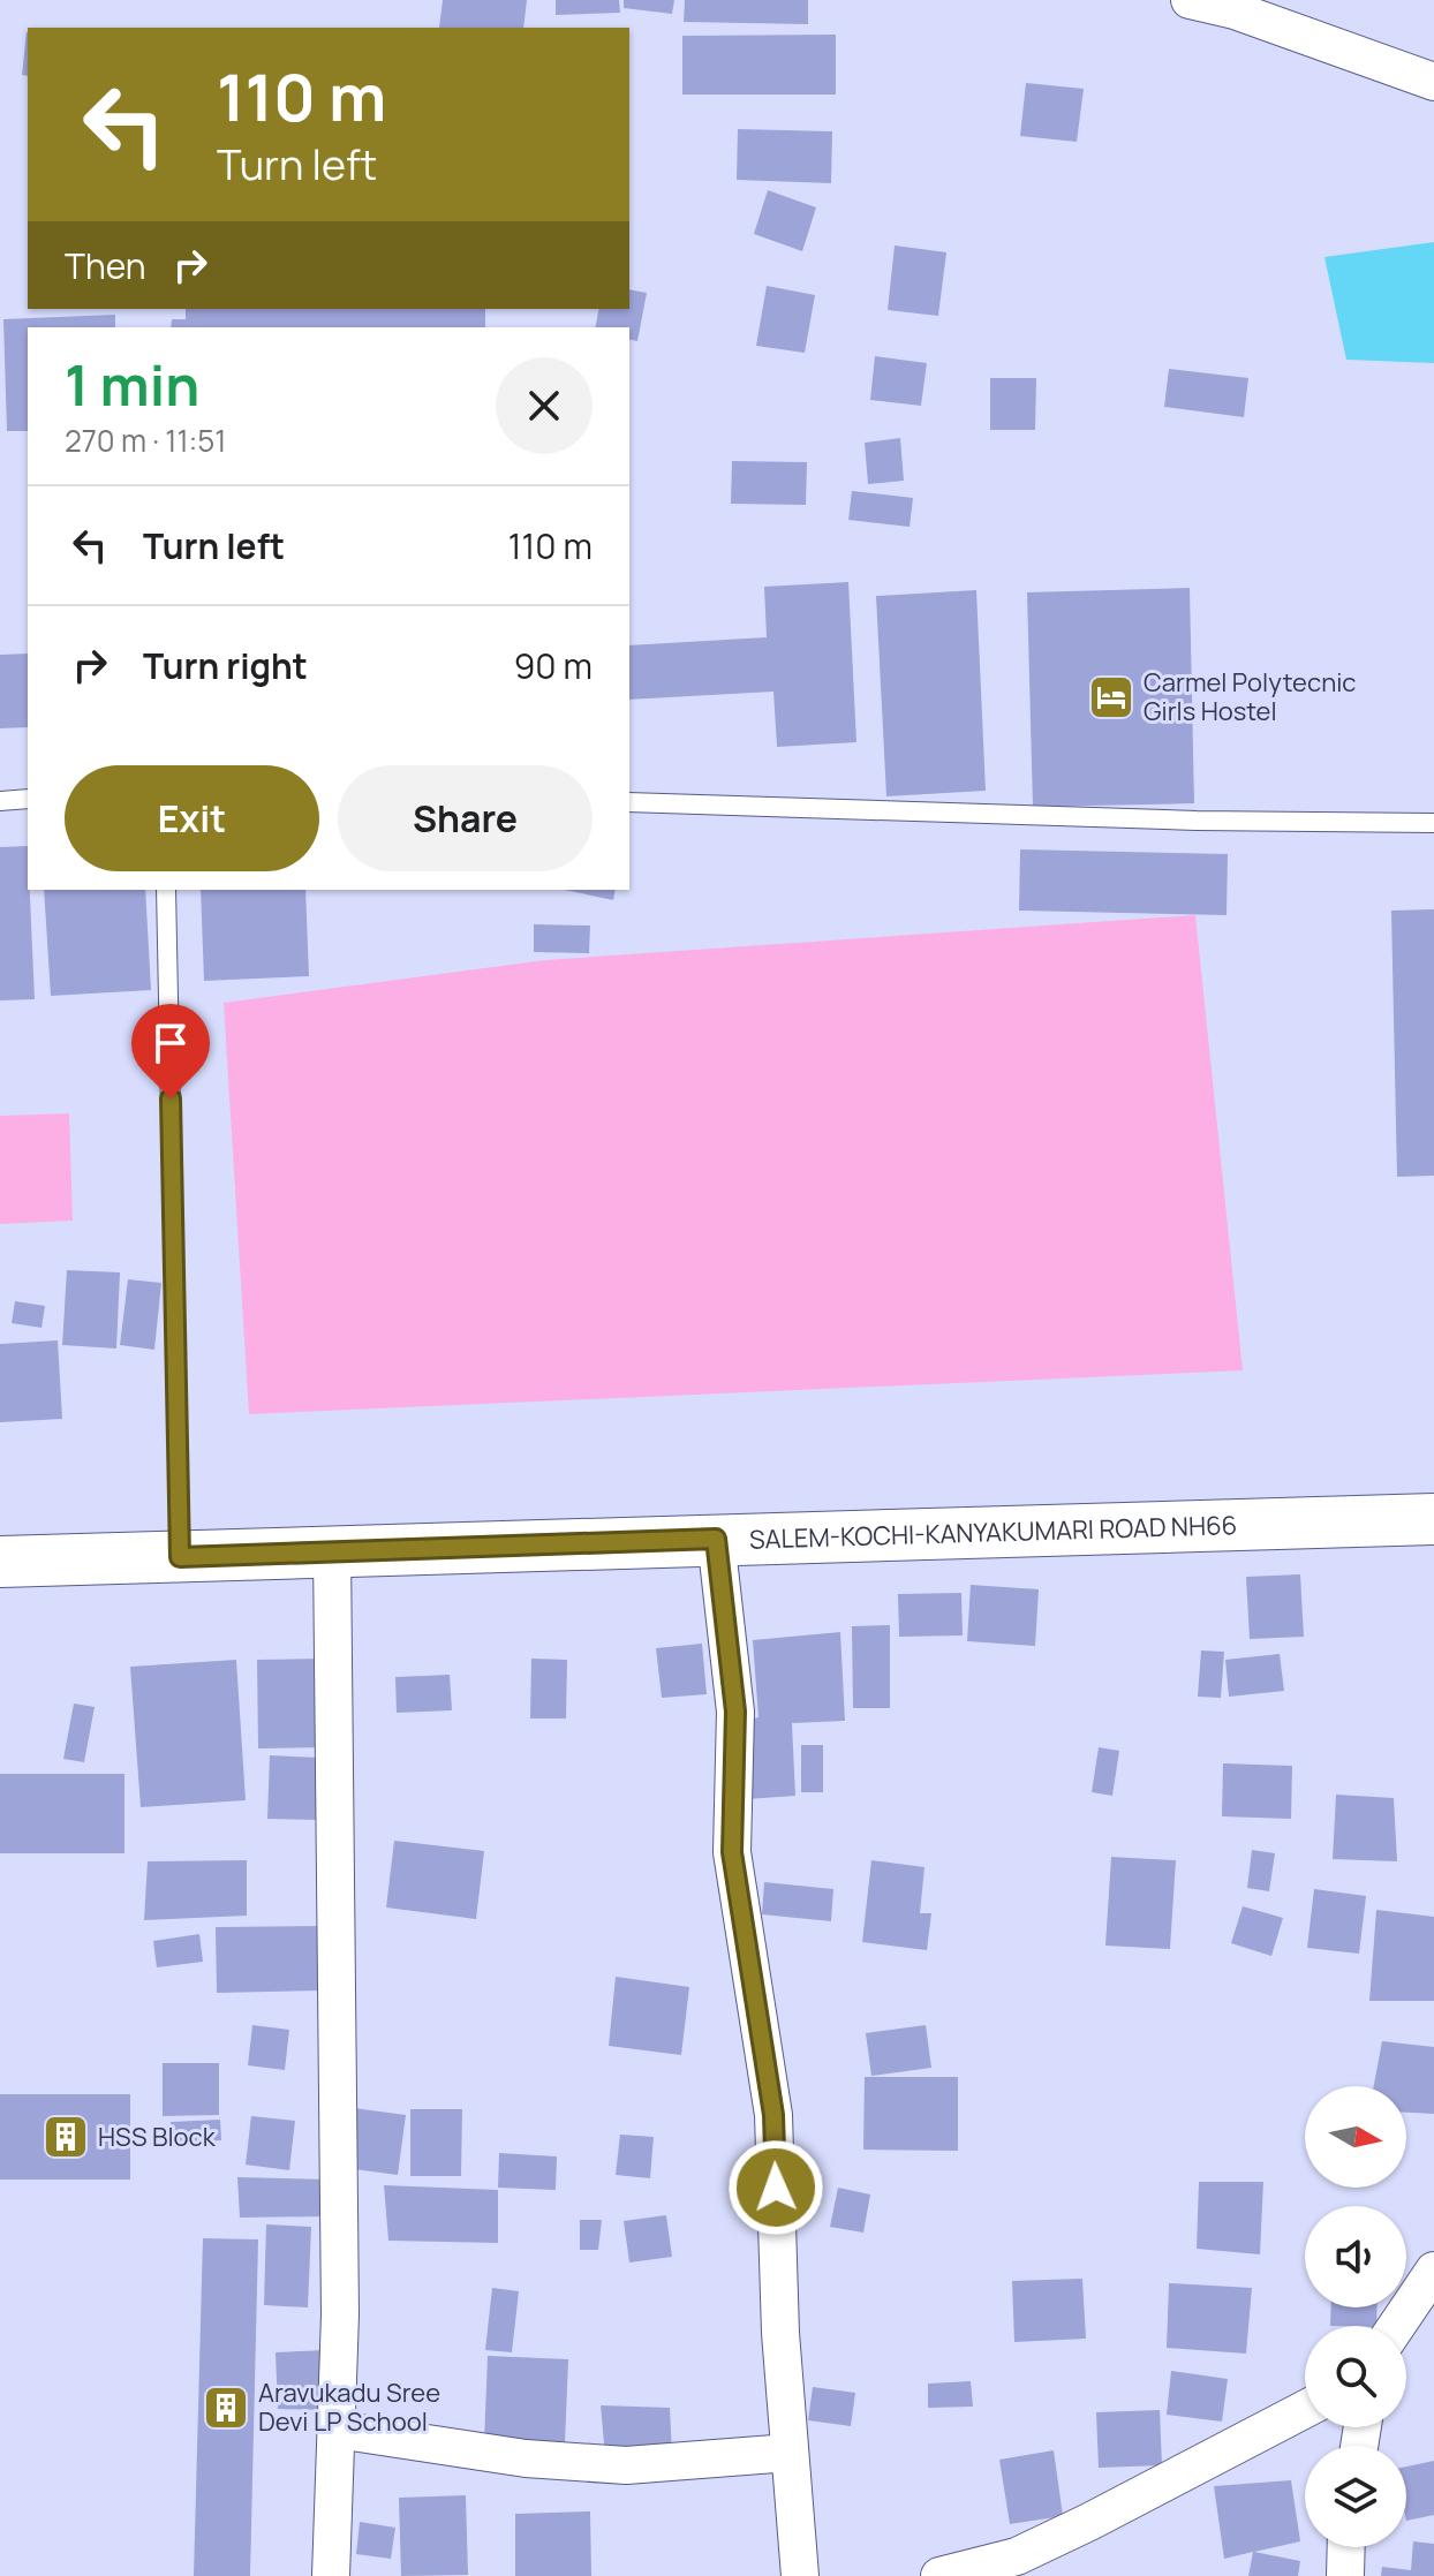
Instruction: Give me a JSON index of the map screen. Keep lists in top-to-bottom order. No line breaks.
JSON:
{"streets":{"highway":["SALEM-KOCHI-KANYAKUMARI ROAD NH66"]},"places":{"hotel":["Carmel Polytecnic Girls Hostel"],"building":["HSS Block","Aravukadu Sree Devi LP School"]},"north":"right","page":{"turn":["110 m","Turn left"],"then":"Then","heading":["1 min","270 m · 11:51"],"list":[{"name":"Turn left","value":"110 m"},{"name":"Turn right","value":"90 m"}],"buttons":["Exit","Share"]}}
